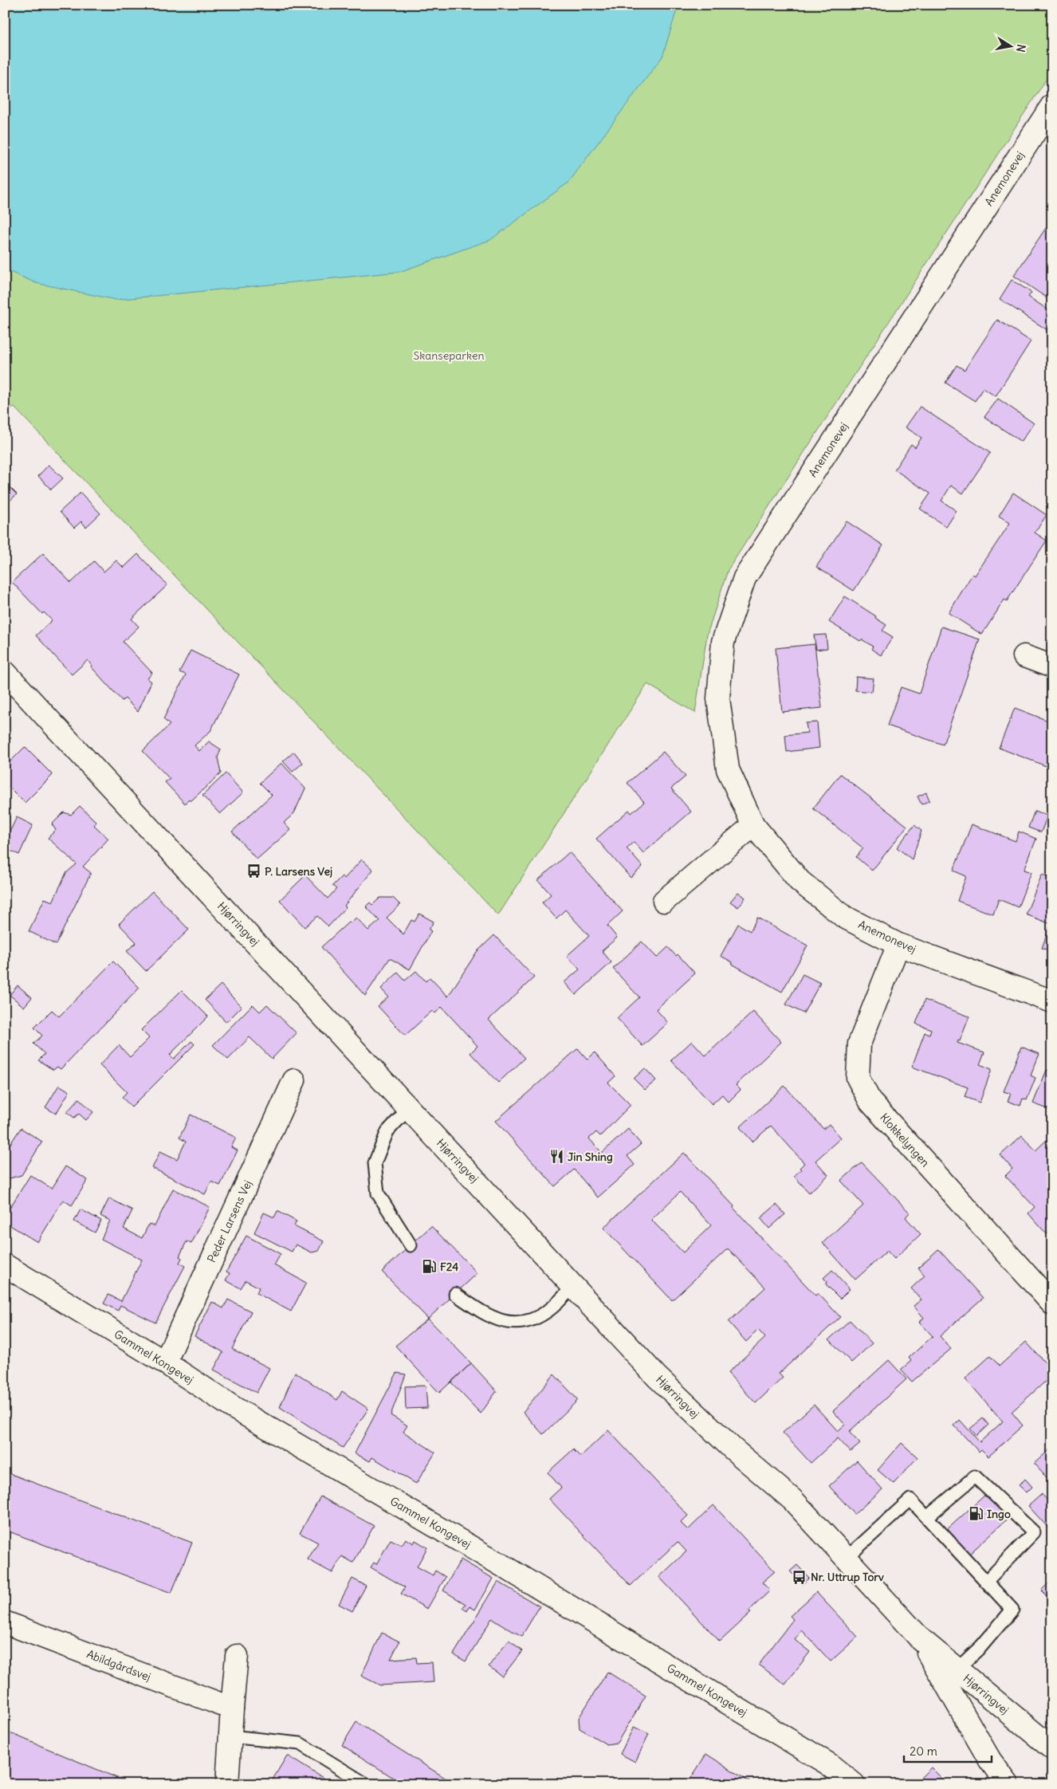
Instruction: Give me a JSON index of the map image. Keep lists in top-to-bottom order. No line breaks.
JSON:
{"streets":{"street":["Anemonevej","Hjørringvej","Klokkelyngen","Peder Larsens Vej","Gammel Kongevej","Abildgårdsvej"]},"crossings":[["Anemonevej","Klokkelyngen"],["Peder Larsens Vej","Gammel Kongevej"]],"parks":["Skanseparken"],"places":{"bus stop":["P. Larsens Vej","Nr. Uttrup Torv"],"restaurant":["Jin Shing"],"fuel station":["F24","Ingo"]},"scale_bar":"20 m","north":"right"}
